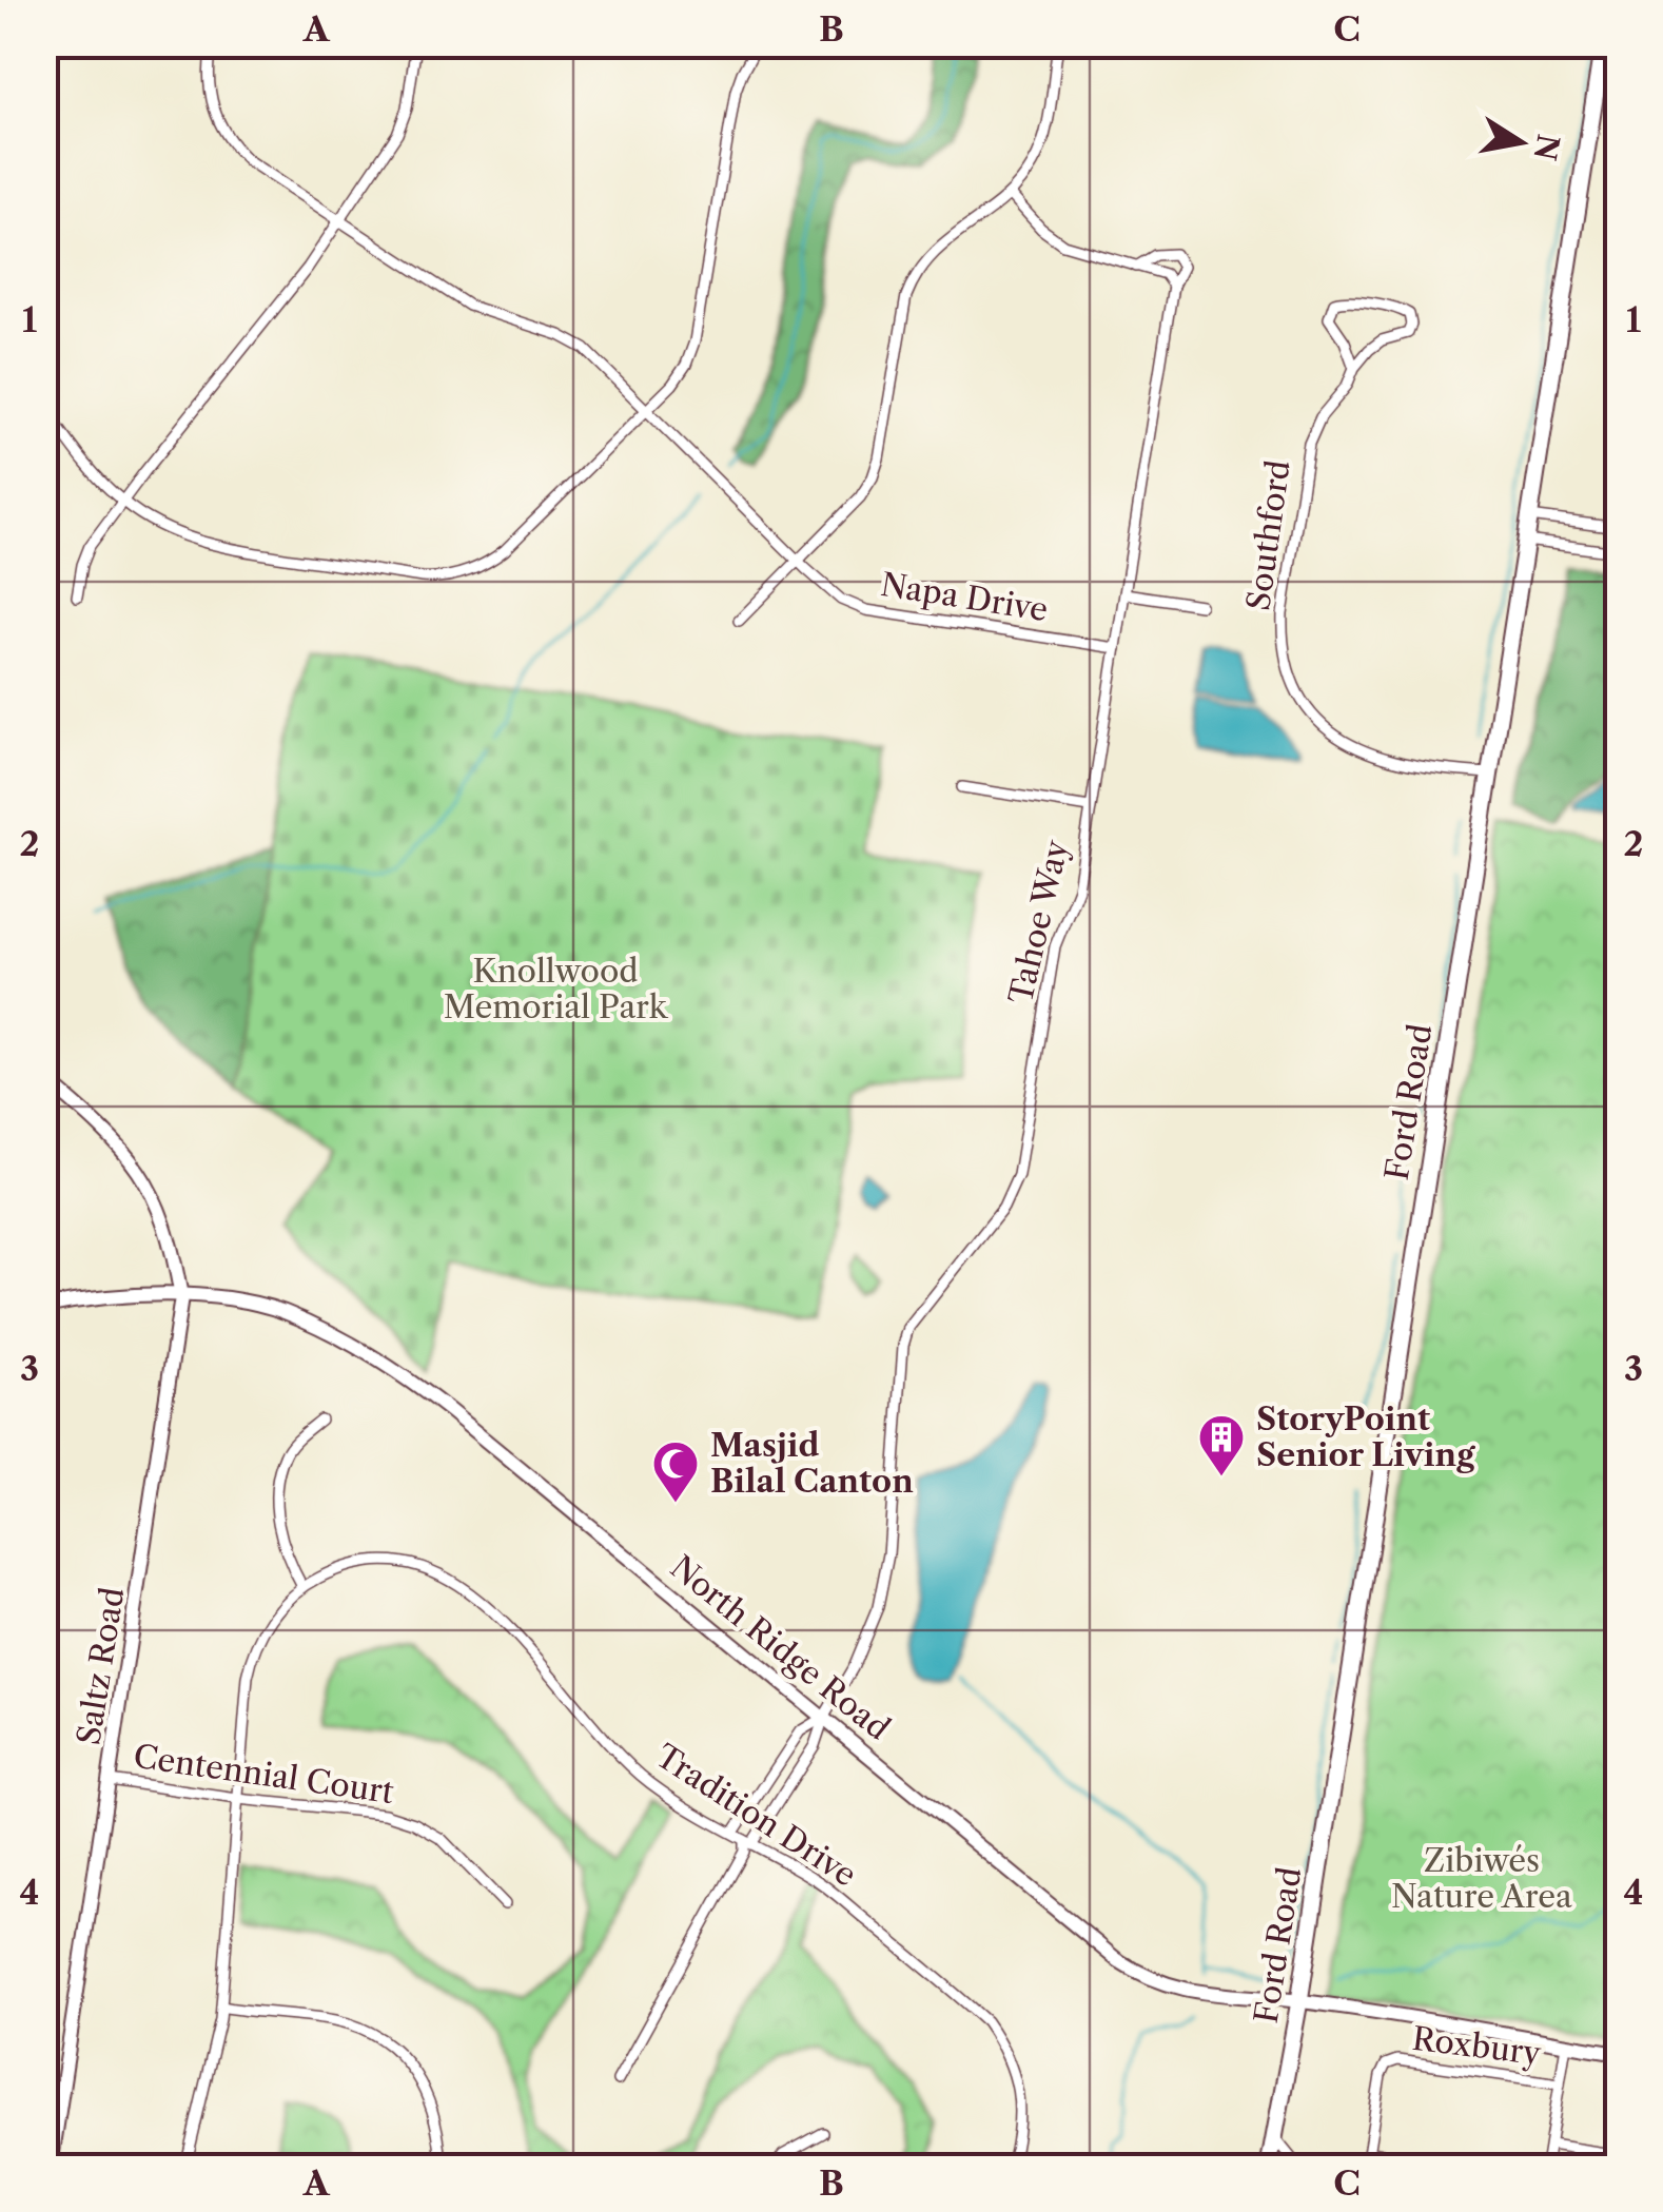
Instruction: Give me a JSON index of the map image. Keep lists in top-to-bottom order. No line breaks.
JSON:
{"streets":{"main road":["Ford Road"],"street":["Southford","Napa Drive","Tahoe Way","North Ridge Road","Saltz Road","Centennial Court","Tradition Drive","Roxbury"]},"crossings":[["Southford","Ford Road"],["Napa Drive","Tahoe Way"],["Tahoe Way","North Ridge Road"],["Ford Road","North Ridge Road"],["North Ridge Road","Saltz Road"],["Saltz Road","Centennial Court"],["Centennial Court","Tradition Drive"]],"parks":["Knollwood Memorial Park","Zibiwés Nature Area"],"places":{"building":["StoryPoint Senior Living"],"mosque":["Masjid Bilal Canton"]},"north":"right","grid":{"columns":["A","B","C"],"rows":["1","2","3","4"]}}
